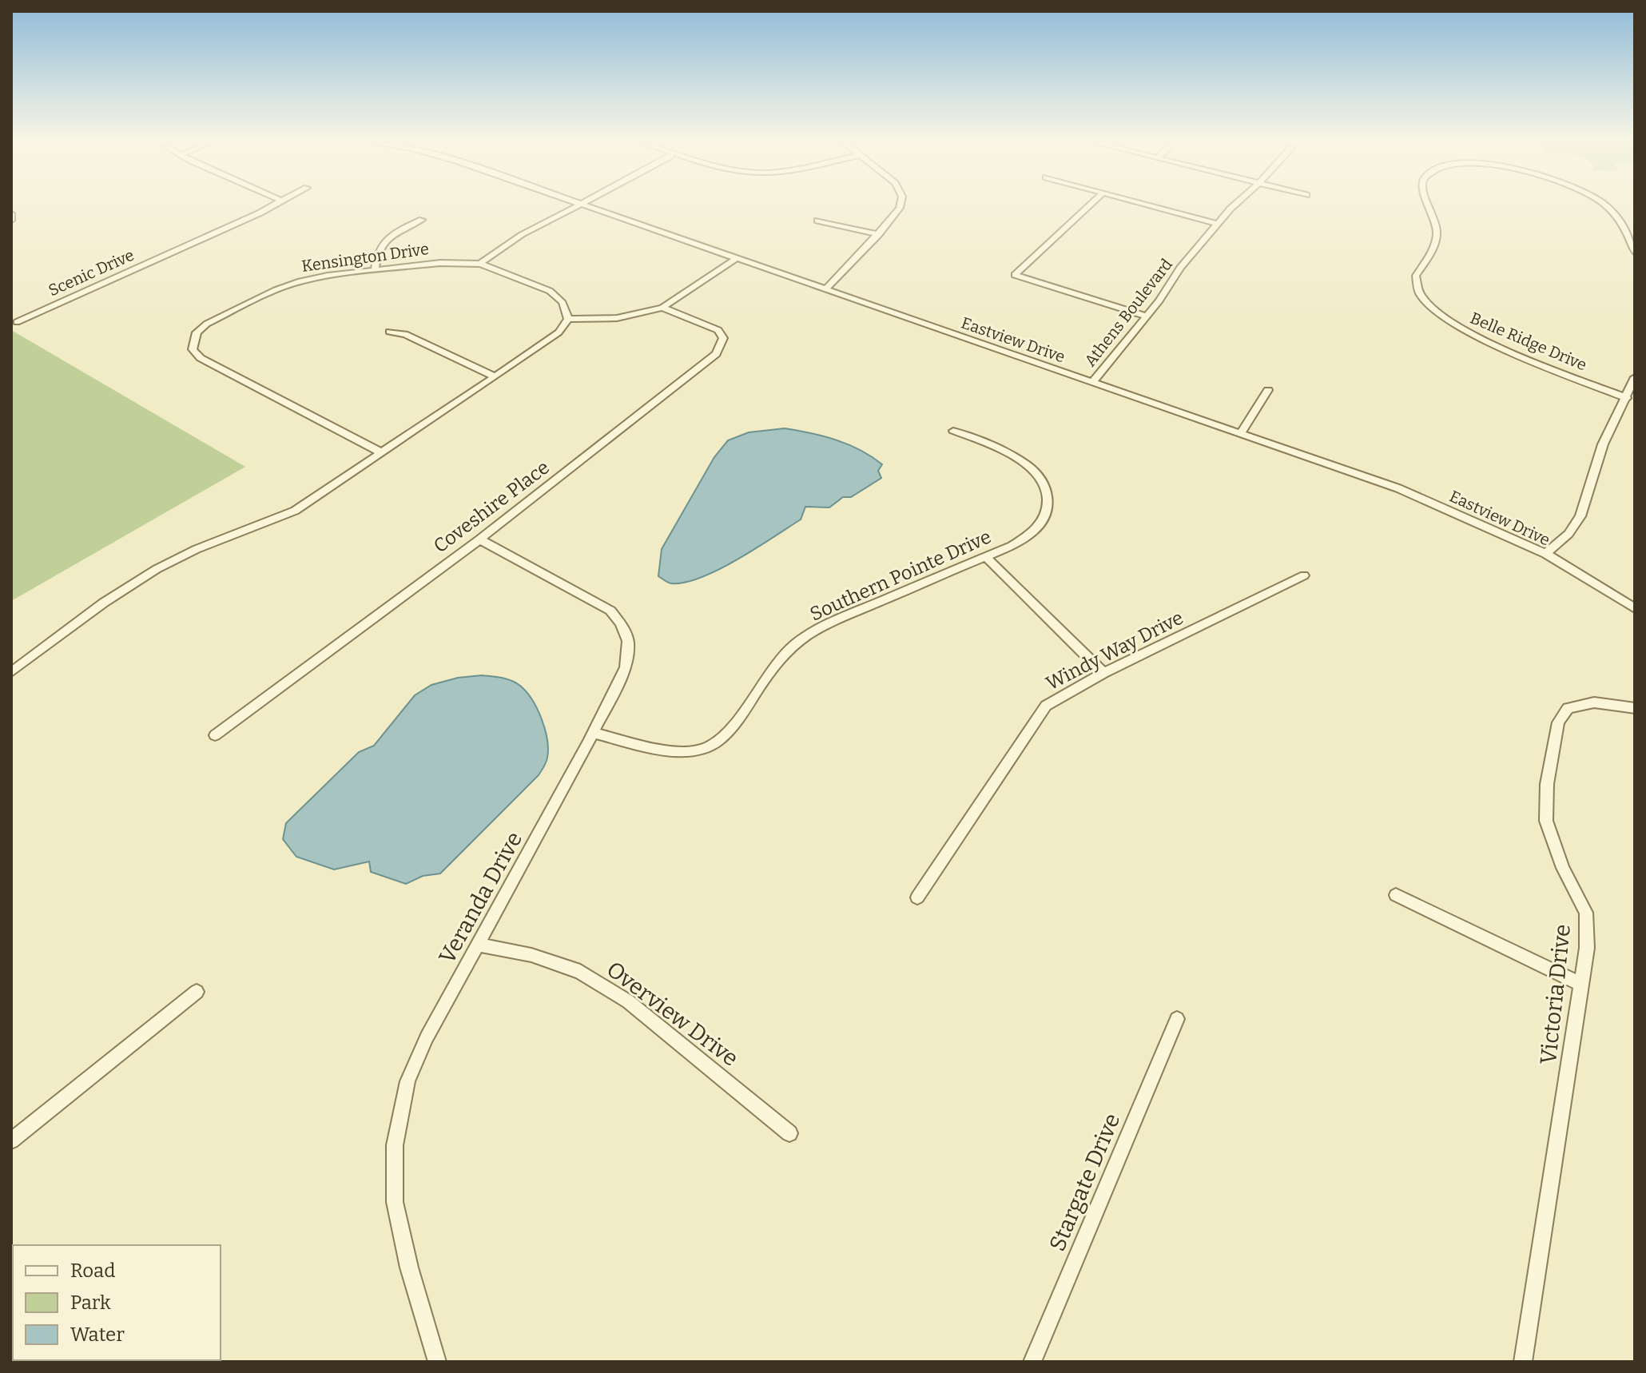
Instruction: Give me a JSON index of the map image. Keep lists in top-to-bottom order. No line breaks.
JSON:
{"streets":{"street":["Kensington Drive","Scenic Drive","Athens Boulevard","Eastview Drive","Belle Ridge Drive","Coveshire Place","Southern Pointe Drive","Windy Way Drive","Veranda Drive","Victoria Drive","Overview Drive","Stargate Drive"]},"crossings":[["Athens Boulevard","Eastview Drive"],["Coveshire Place","Veranda Drive"],["Southern Pointe Drive","Veranda Drive"],["Veranda Drive","Overview Drive"]],"legend":["Road","Park","Water"]}
